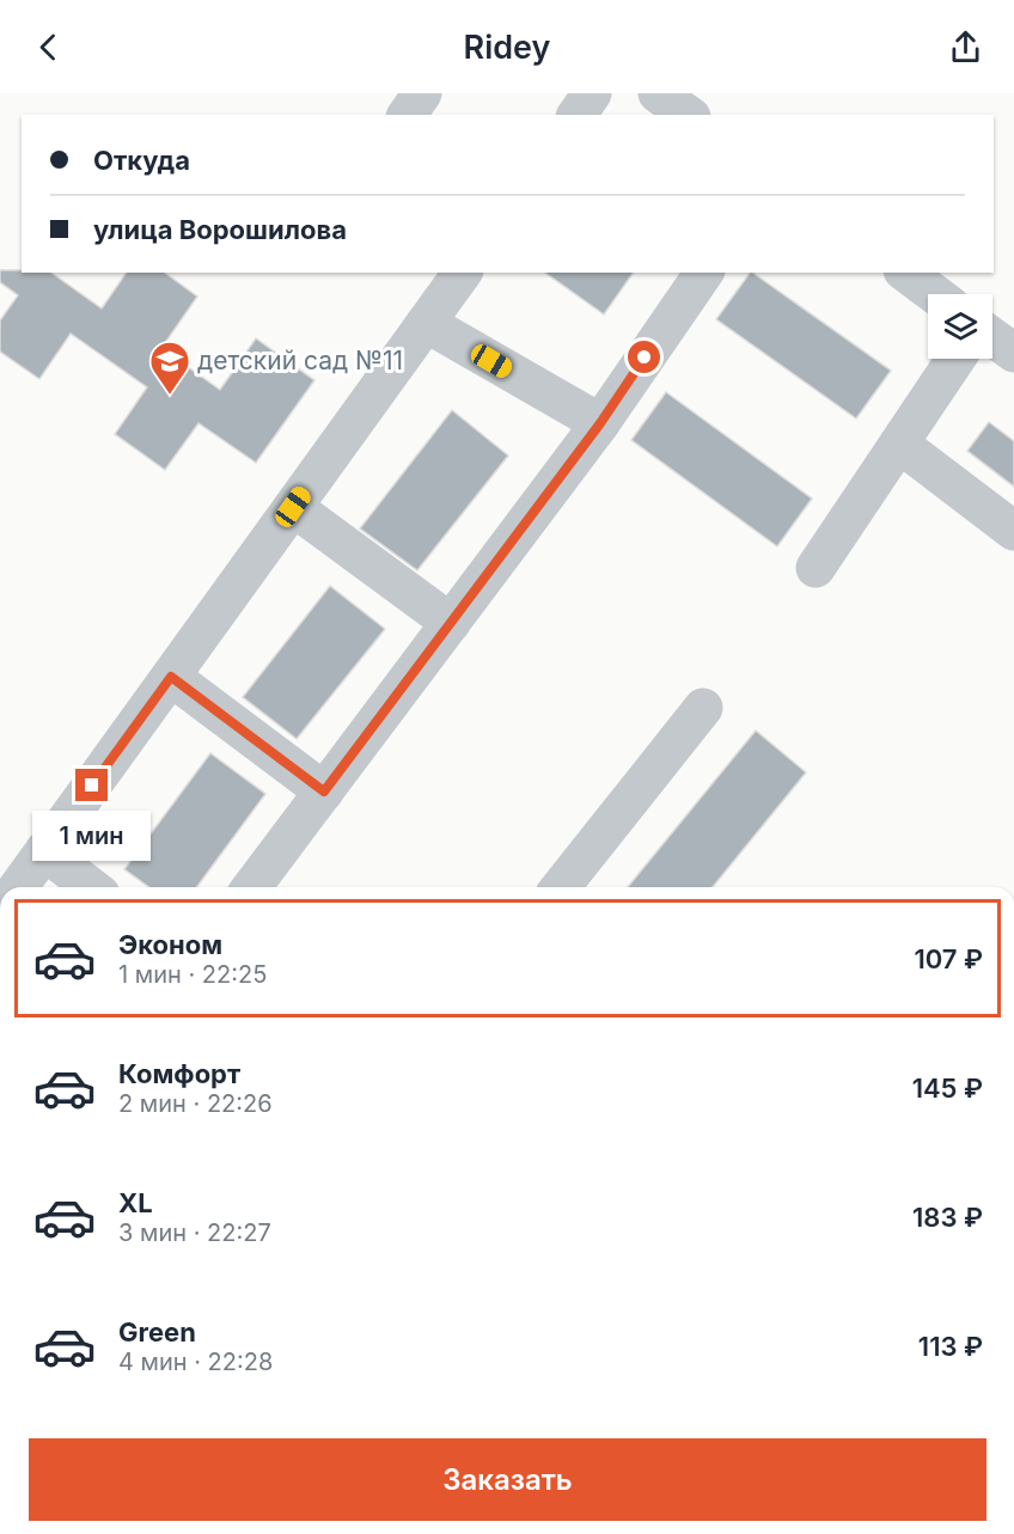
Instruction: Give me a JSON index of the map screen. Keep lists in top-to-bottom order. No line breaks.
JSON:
{"places":{"school or university":["детский сад №11"]},"page":{"header":"Ridey","banner":["Откуда","улица Ворошилова"],"bubble":"1 мин","list":[{"name":"Эконом","note":"1 мин · 22:25","value":"107 ₽"},{"name":"Комфорт","note":"2 мин · 22:26","value":"145 ₽"},{"name":"XL","note":"3 мин · 22:27","value":"183 ₽"},{"name":"Green","note":"4 мин · 22:28","value":"113 ₽"}],"buttons":"Заказать"}}
